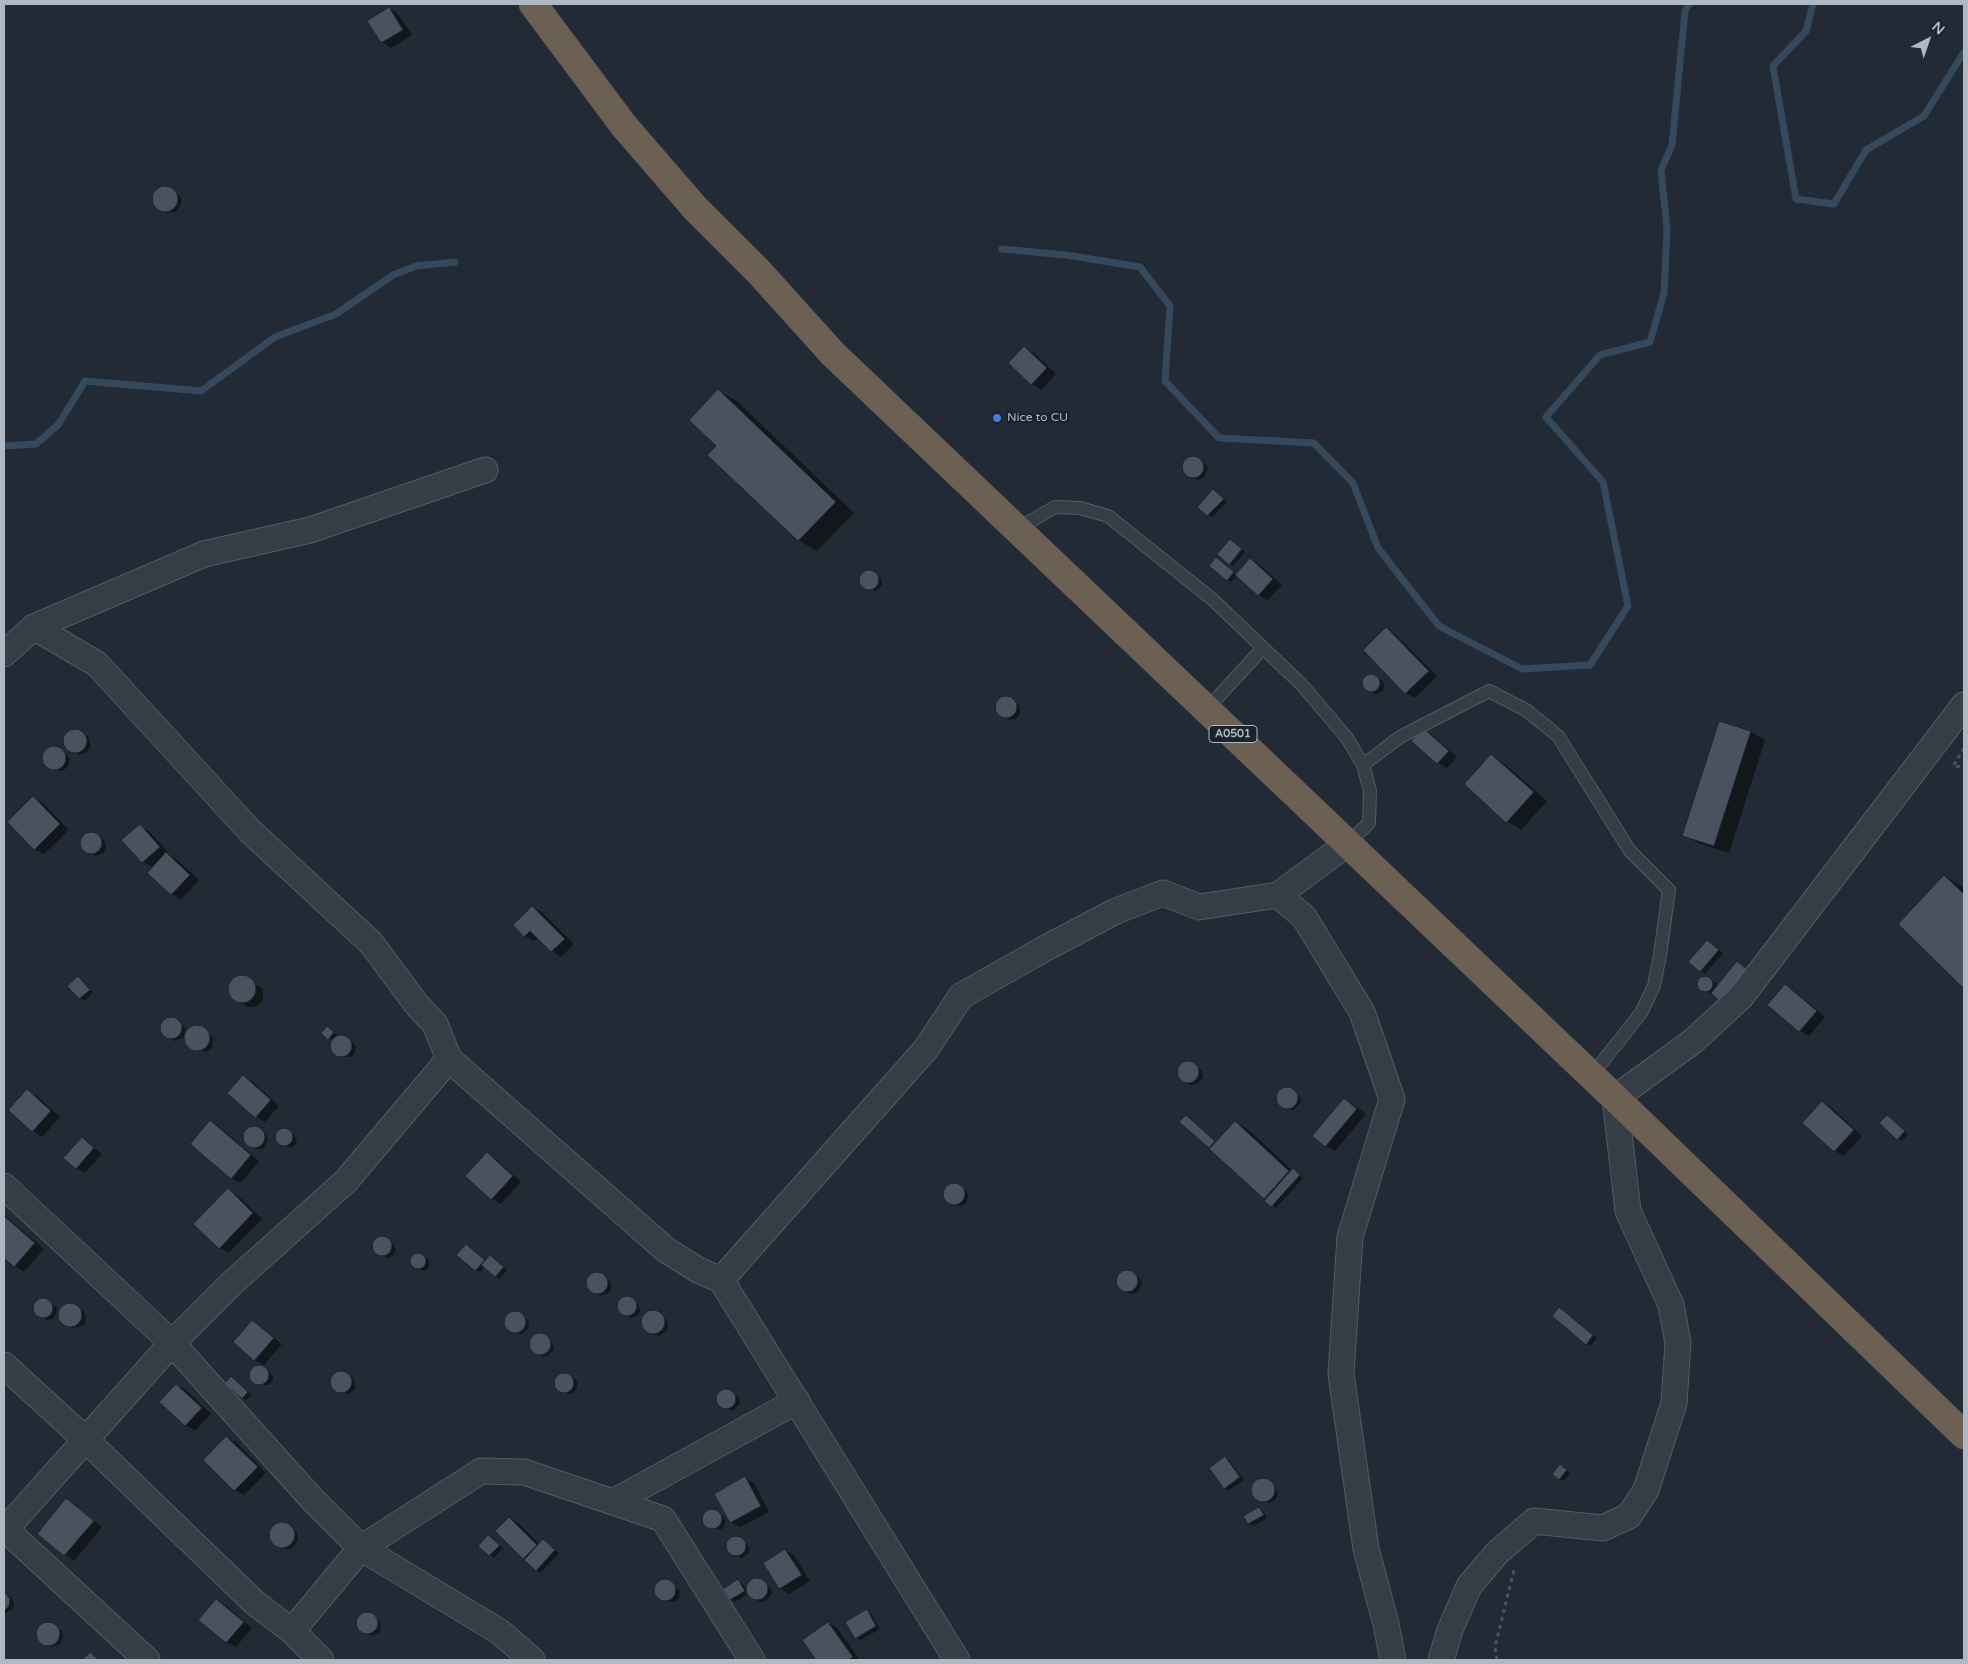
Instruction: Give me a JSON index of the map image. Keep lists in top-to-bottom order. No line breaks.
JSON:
{"streets":{"highway":["A0501"]},"places":["Nice to CU"],"north":"top right"}
